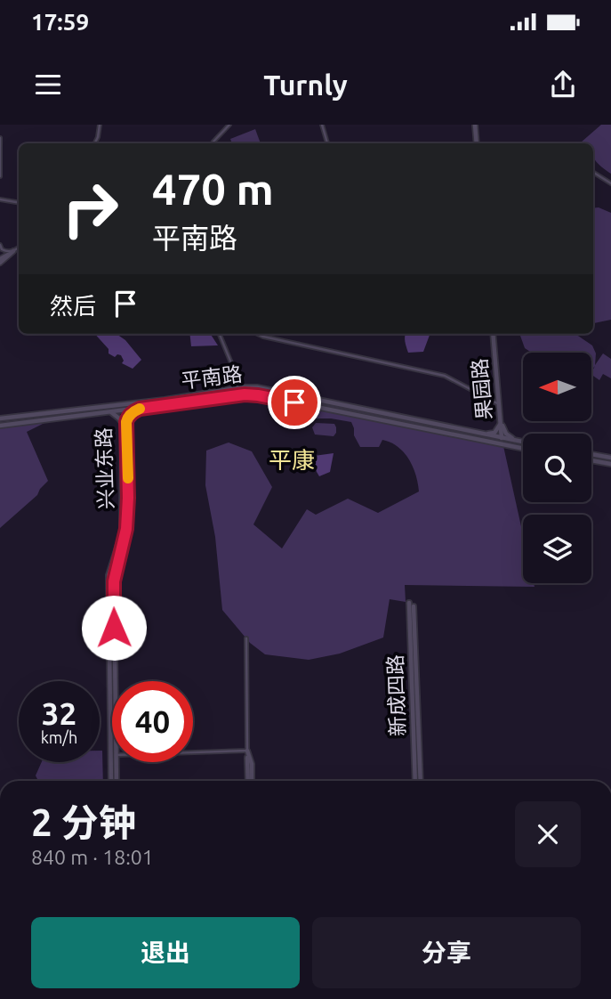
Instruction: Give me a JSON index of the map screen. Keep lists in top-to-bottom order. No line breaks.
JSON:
{"streets":{"street":["平南路","果园路","兴业东路","新成四路"]},"crossings":[["平南路","果园路"],["平南路","兴业东路"]],"districts":["平康"],"north":"left","page":{"status":"17:59","header":"Turnly","turn":["470 m","平南路"],"then":"然后","speed":"32 km/h","limit":"40","heading":["2 分钟","840 m · 18:01"],"buttons":["退出","分享"]}}
